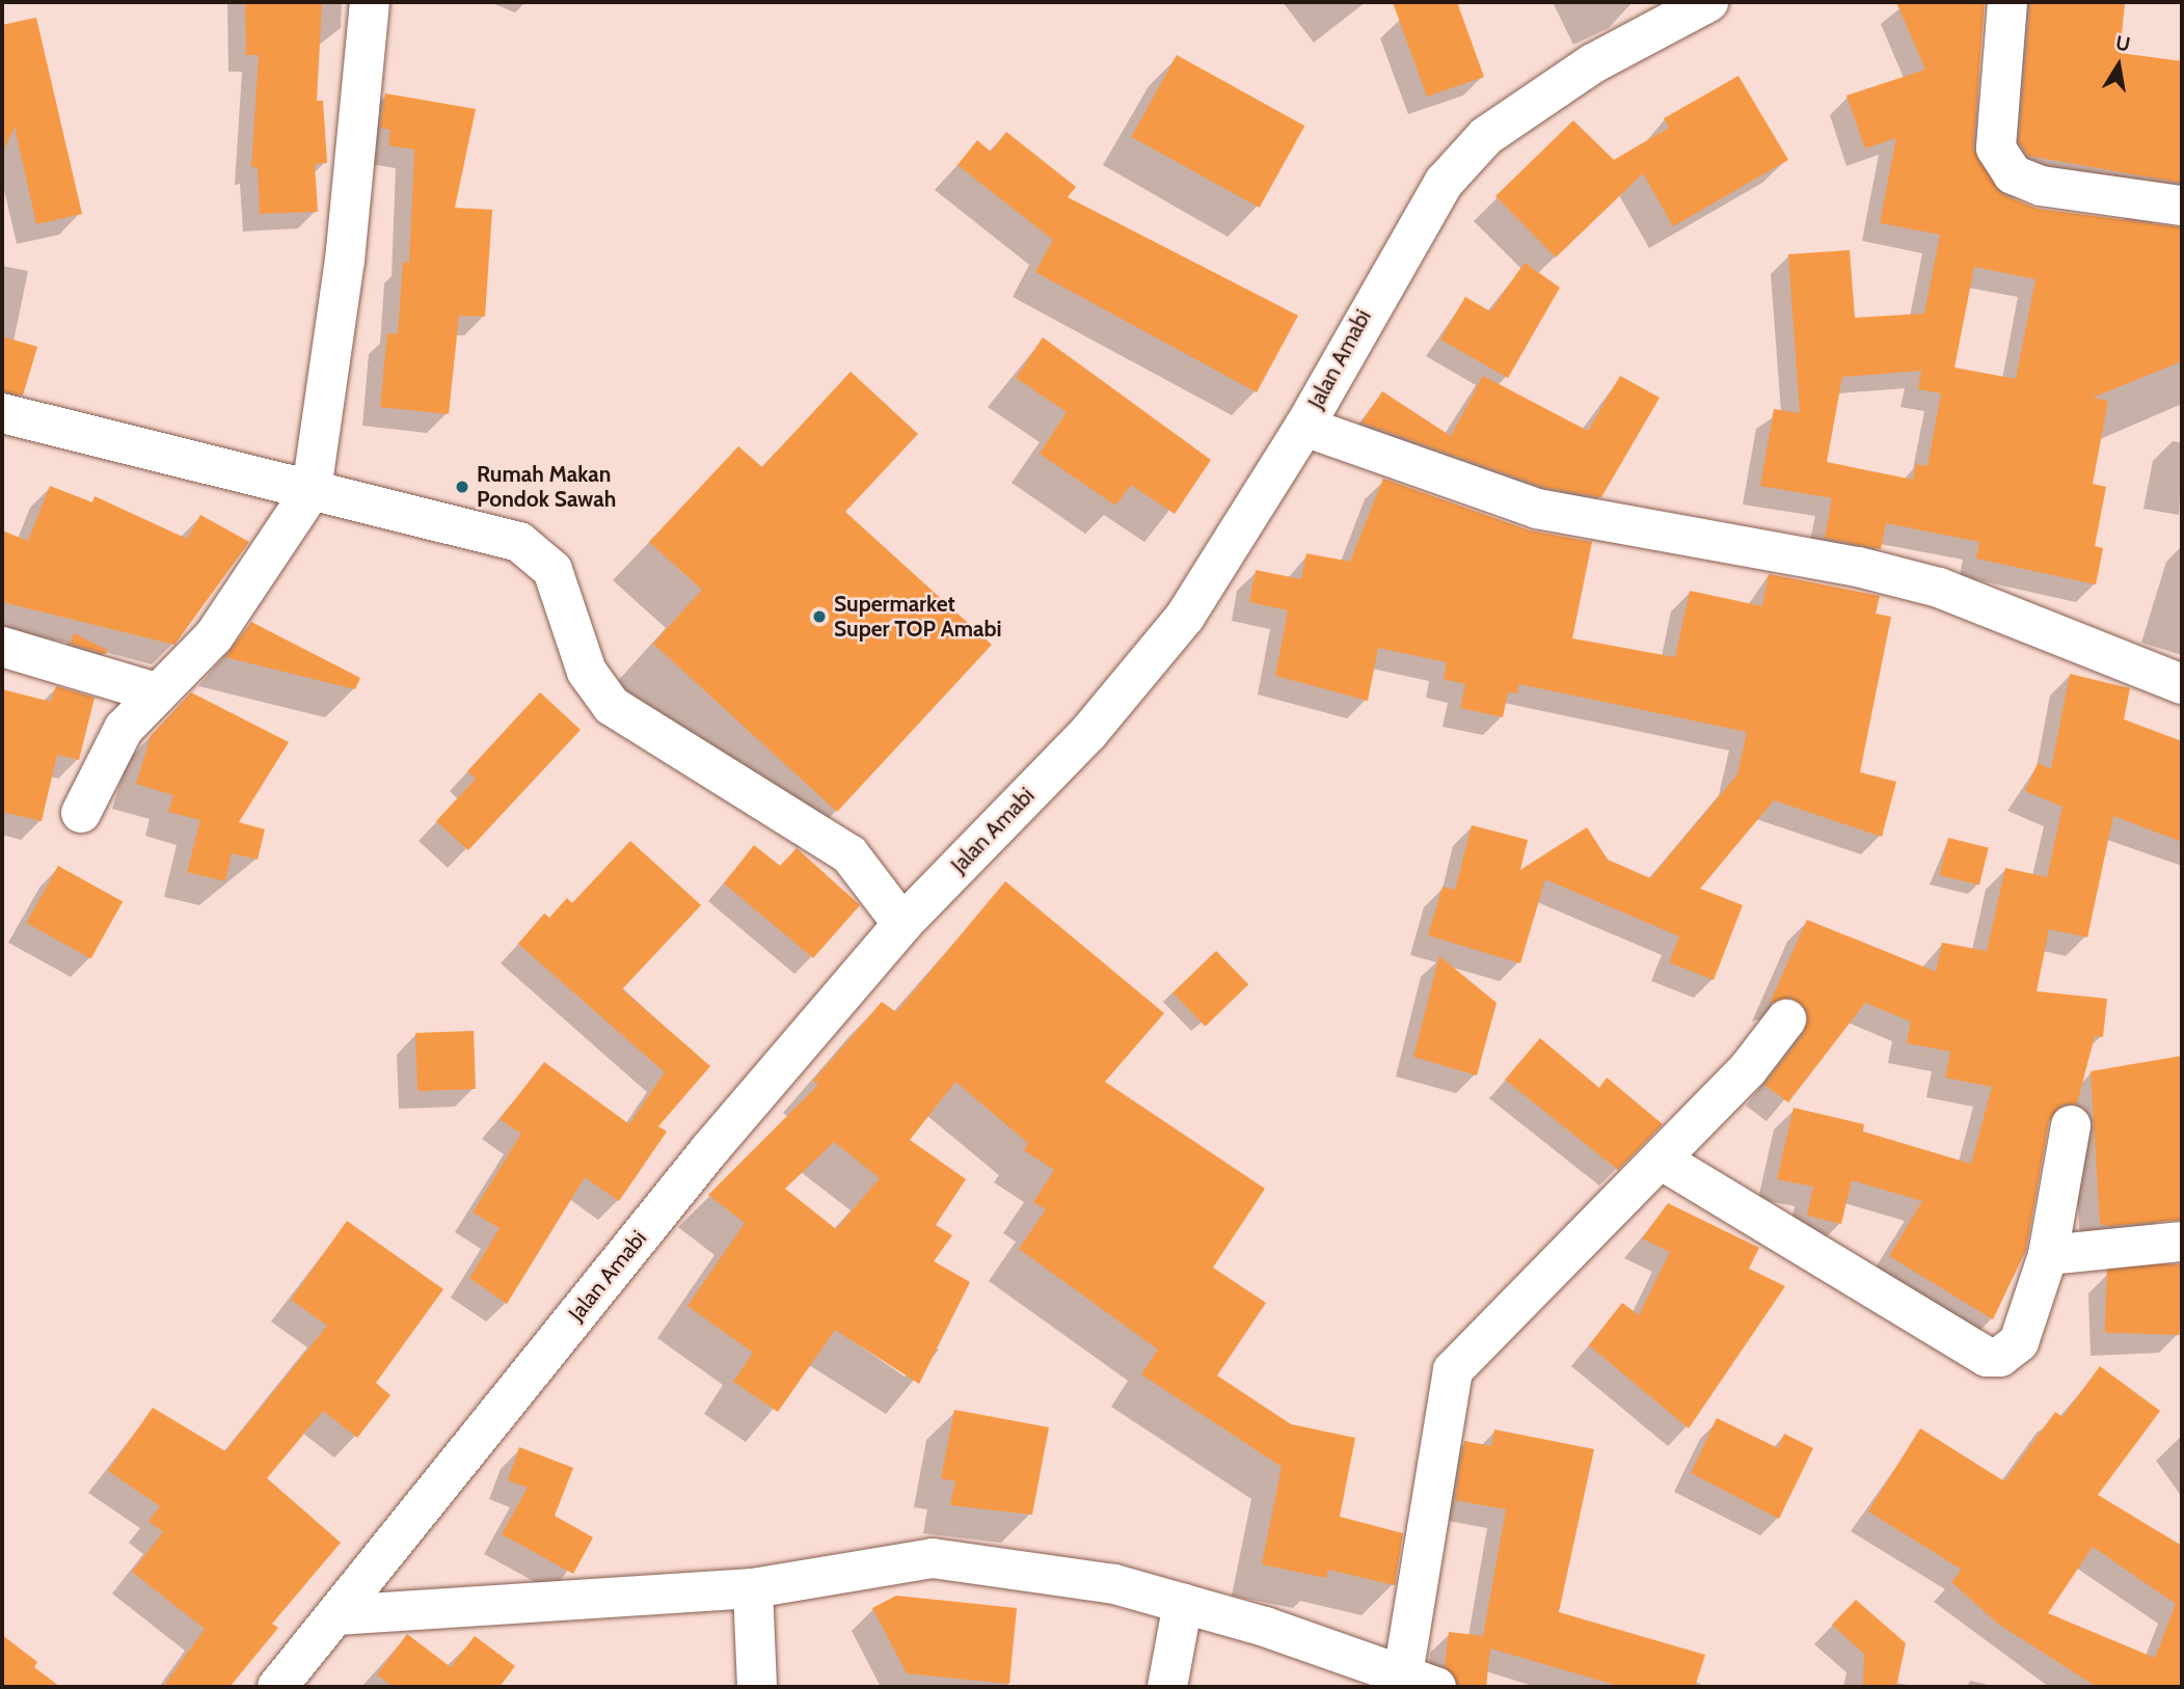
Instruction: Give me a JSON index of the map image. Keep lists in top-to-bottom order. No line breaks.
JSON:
{"streets":{"street":["Jalan Amabi"]},"places":["Rumah Makan Pondok Sawah","Supermarket Super TOP Amabi"],"north":"top"}
